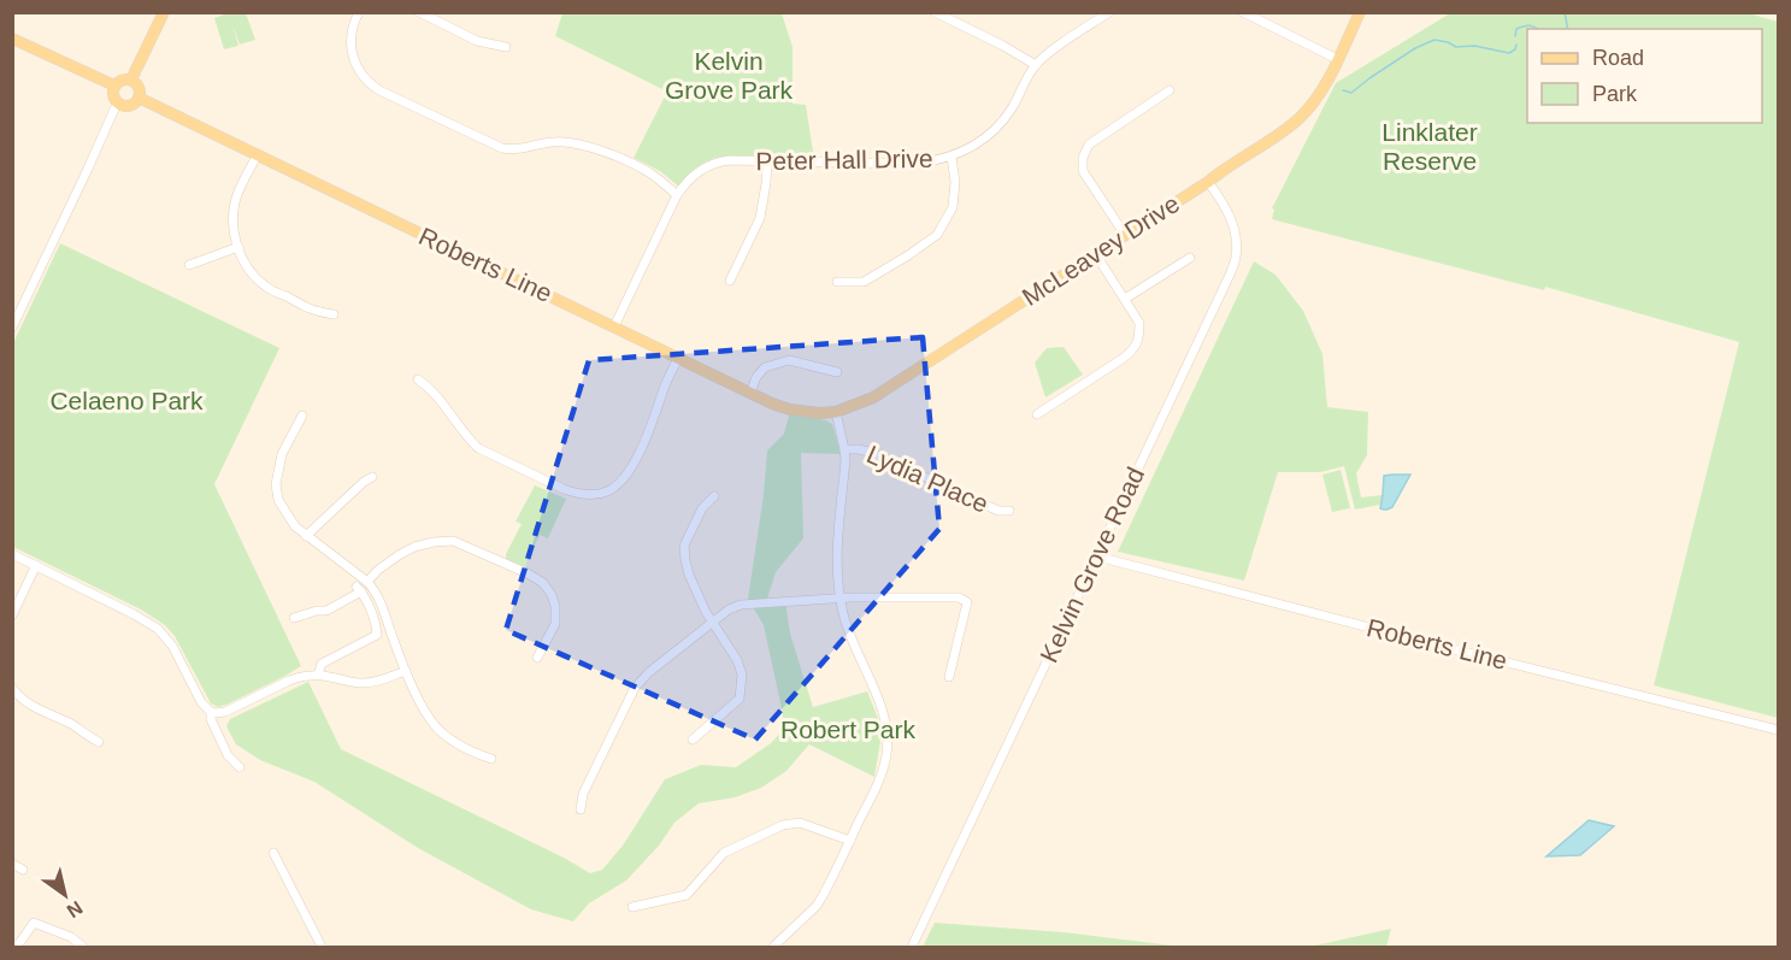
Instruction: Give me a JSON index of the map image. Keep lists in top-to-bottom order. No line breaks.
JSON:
{"streets":{"main road":["McLeavey Drive","Roberts Line"],"street":["Peter Hall Drive","Lydia Place","Kelvin Grove Road"]},"crossings":[["Peter Hall Drive","Roberts Line"],["McLeavey Drive","Roberts Line"],["McLeavey Drive","Kelvin Grove Road"],["Roberts Line","Kelvin Grove Road"]],"parks":["Kelvin Grove Park","Linklater Reserve","Celaeno Park","Robert Park"],"legend":["Road","Park"],"north":"bottom right"}
